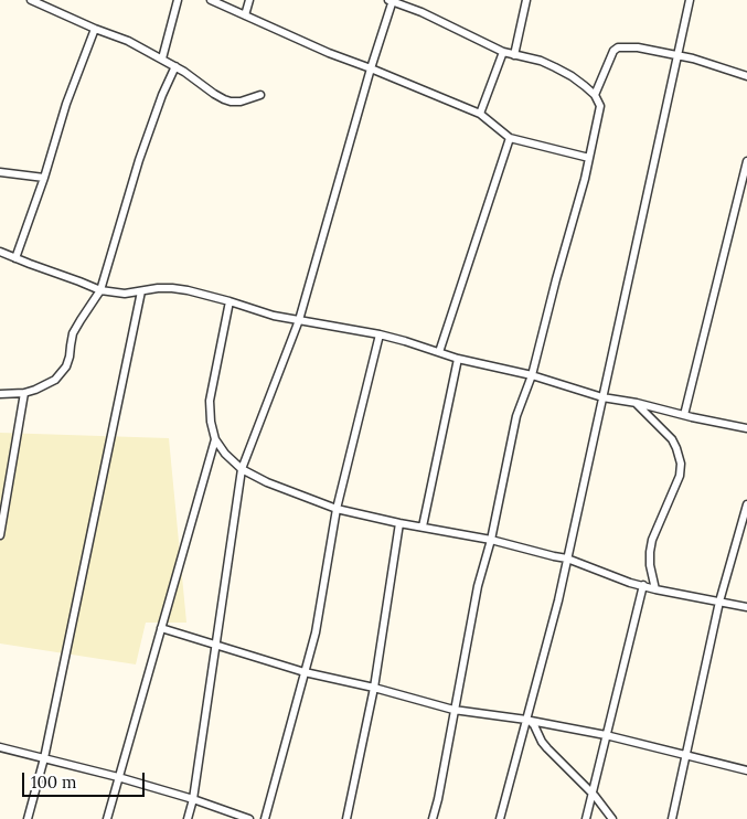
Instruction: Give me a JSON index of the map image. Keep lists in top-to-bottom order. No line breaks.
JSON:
{"scale_bar":"100 m"}
